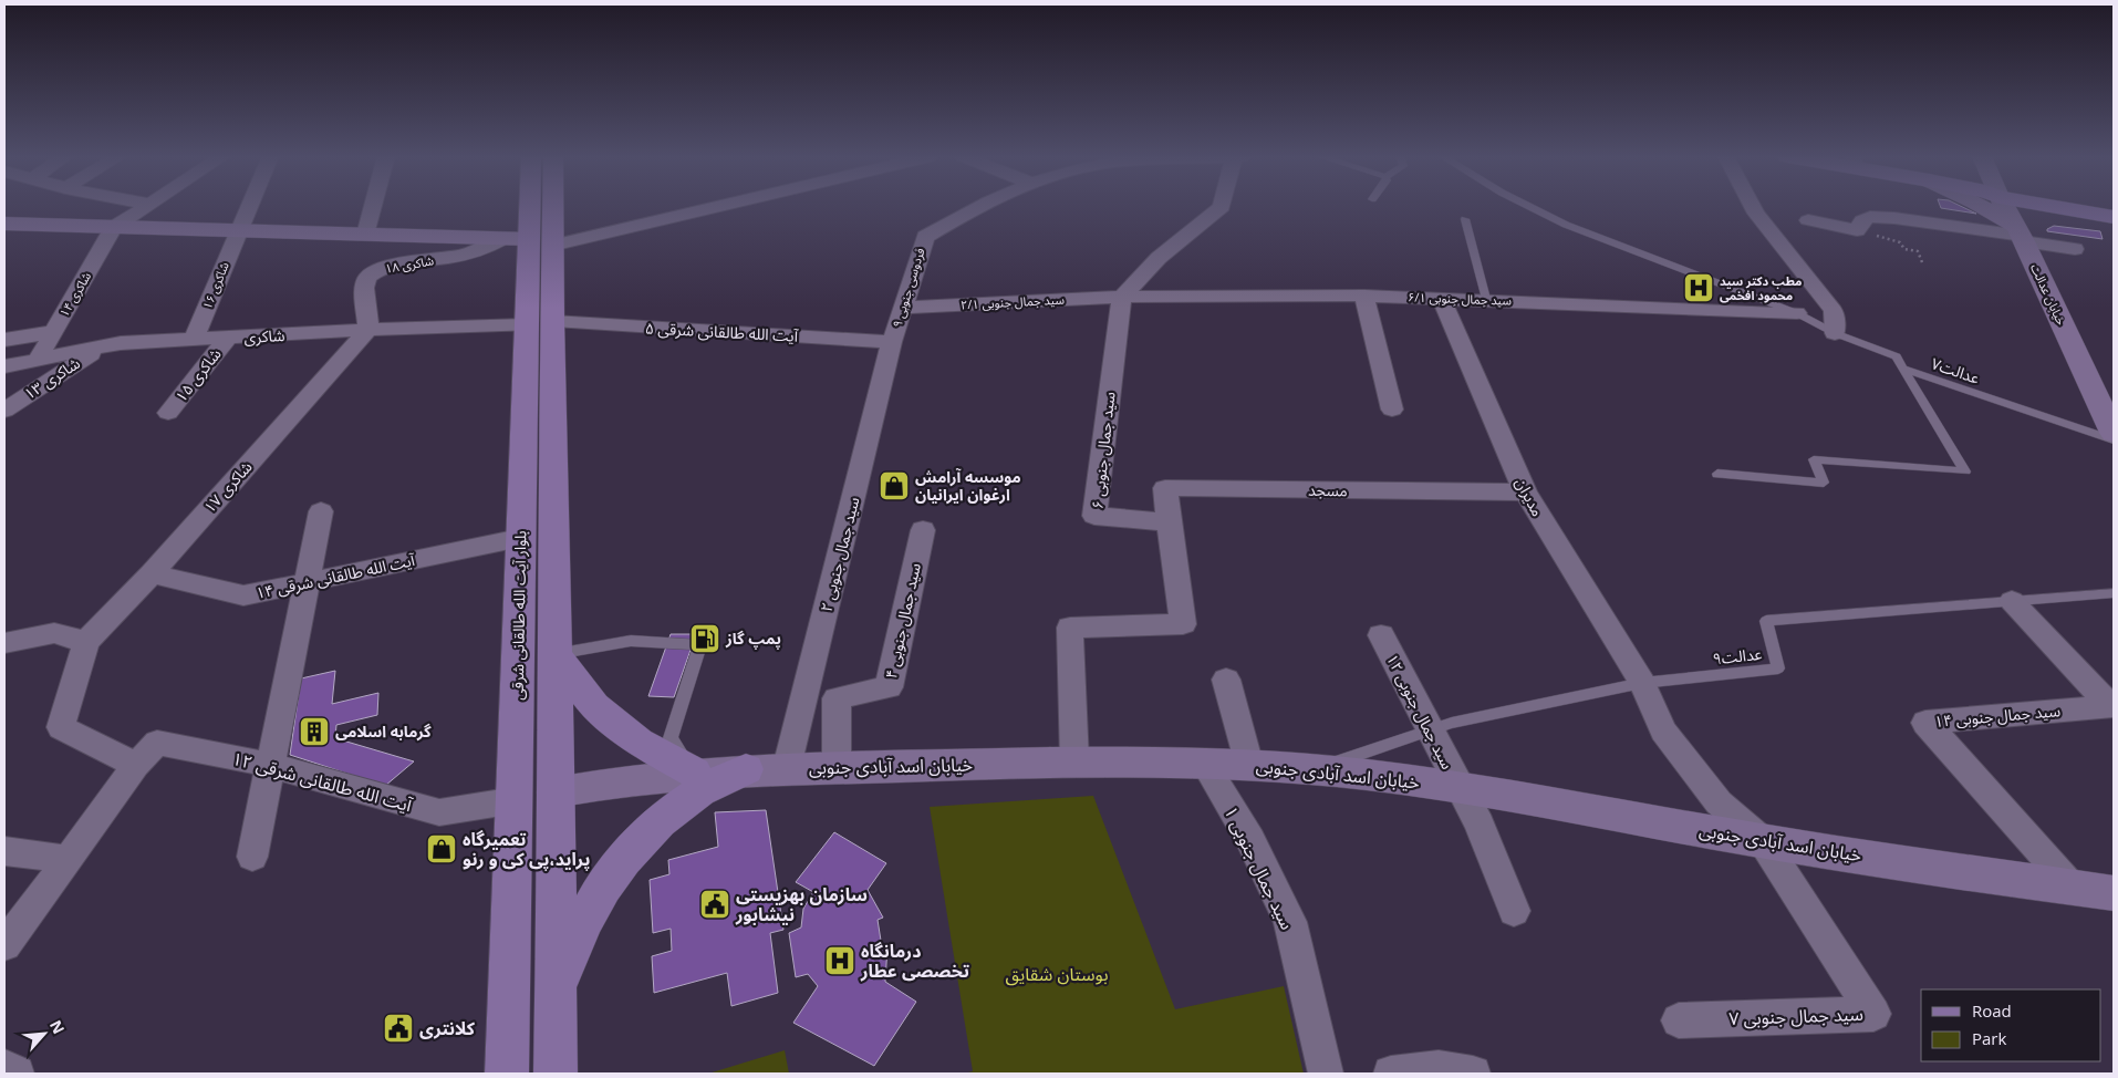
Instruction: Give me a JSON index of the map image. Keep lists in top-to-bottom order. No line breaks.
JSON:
{"streets":{"main road":["خیابان عدالت","بلوار آیت الله طالقانی شرقی","خیابان اسد آبادی جنوبی"],"street":["شاکری ۱۸","شاکری ۱۶","فردوسی جنوبی ۹","شاکری ۱۴","سید جمال جنوبی ۶/۱","سید جمال جنوبی ۲/۱","آیت الله طالقانی شرقی ۵","شاکری","شاکری ۱۵","شاکری ۱۳","سید جمال جنوبی ۶","شاکری ۱۷","مسجد","مدیران","سید جمال جنوبی ۲","آیت الله طالقانی شرقی ۱۴","سید جمال جنوبی ۴","سید جمال جنوبی ۱۲","سید جمال جنوبی ۱۴","آیت الله طالقانی شرقی ۱۲","سید جمال جنوبی ۱","سید جمال جنوبی ۷"],"lane":["عدالت۷","عدالت۹"]},"crossings":[["شاکری ۱۸","شاکری"],["شاکری ۱۸","شاکری ۱۷"],["شاکری ۱۸","بلوار آیت الله طالقانی شرقی"],["شاکری ۱۶","شاکری"],["فردوسی جنوبی ۹","سید جمال جنوبی ۲/۱"],["فردوسی جنوبی ۹","آیت الله طالقانی شرقی ۵"],["فردوسی جنوبی ۹","سید جمال جنوبی ۲"],["شاکری ۱۴","شاکری"],["سید جمال جنوبی ۶/۱","سید جمال جنوبی ۲/۱"],["سید جمال جنوبی ۶/۱","عدالت۷"],["سید جمال جنوبی ۶/۱","سید جمال جنوبی ۶"],["سید جمال جنوبی ۶/۱","مدیران"],["سید جمال جنوبی ۲/۱","سید جمال جنوبی ۶"],["آیت الله طالقانی شرقی ۵","شاکری"],["آیت الله طالقانی شرقی ۵","سید جمال جنوبی ۲"],["آیت الله طالقانی شرقی ۵","بلوار آیت الله طالقانی شرقی"],["شاکری","شاکری ۱۵"],["شاکری","شاکری ۱۳"],["شاکری","شاکری ۱۷"],["شاکری","بلوار آیت الله طالقانی شرقی"],["سید جمال جنوبی ۶","مسجد"],["شاکری ۱۷","آیت الله طالقانی شرقی ۱۴"],["مسجد","مدیران"],["مدیران","عدالت۹"],["مدیران","خیابان اسد آبادی جنوبی"],["مدیران","سید جمال جنوبی ۷"],["سید جمال جنوبی ۲","خیابان اسد آبادی جنوبی"],["آیت الله طالقانی شرقی ۱۴","بلوار آیت الله طالقانی شرقی"],["بلوار آیت الله طالقانی شرقی","خیابان اسد آبادی جنوبی"],["بلوار آیت الله طالقانی شرقی","آیت الله طالقانی شرقی ۱۲"],["سید جمال جنوبی ۴","خیابان اسد آبادی جنوبی"],["عدالت۹","سید جمال جنوبی ۱۲"],["عدالت۹","سید جمال جنوبی ۱۴"],["عدالت۹","خیابان اسد آبادی جنوبی"],["سید جمال جنوبی ۱۲","خیابان اسد آبادی جنوبی"],["سید جمال جنوبی ۱۴","خیابان اسد آبادی جنوبی"],["خیابان اسد آبادی جنوبی","سید جمال جنوبی ۱"],["خیابان اسد آبادی جنوبی","سید جمال جنوبی ۷"]],"parks":["بوستان شقایق"],"places":{"hospital":["مطب دکتر سید محمود افخمی","درمانگاه تخصصی عطار"],"shop":["موسسه آرامش ارغوان ایرانیان","تعمیرگاه پراید،پی کی و رنو"],"fuel station":["پمپ گاز"],"building":["گرمابه اسلامی"],"public building":["سازمان بهزیستی نیشابور","کلانتری"]},"legend":["Road","Park"],"north":"top right"}
